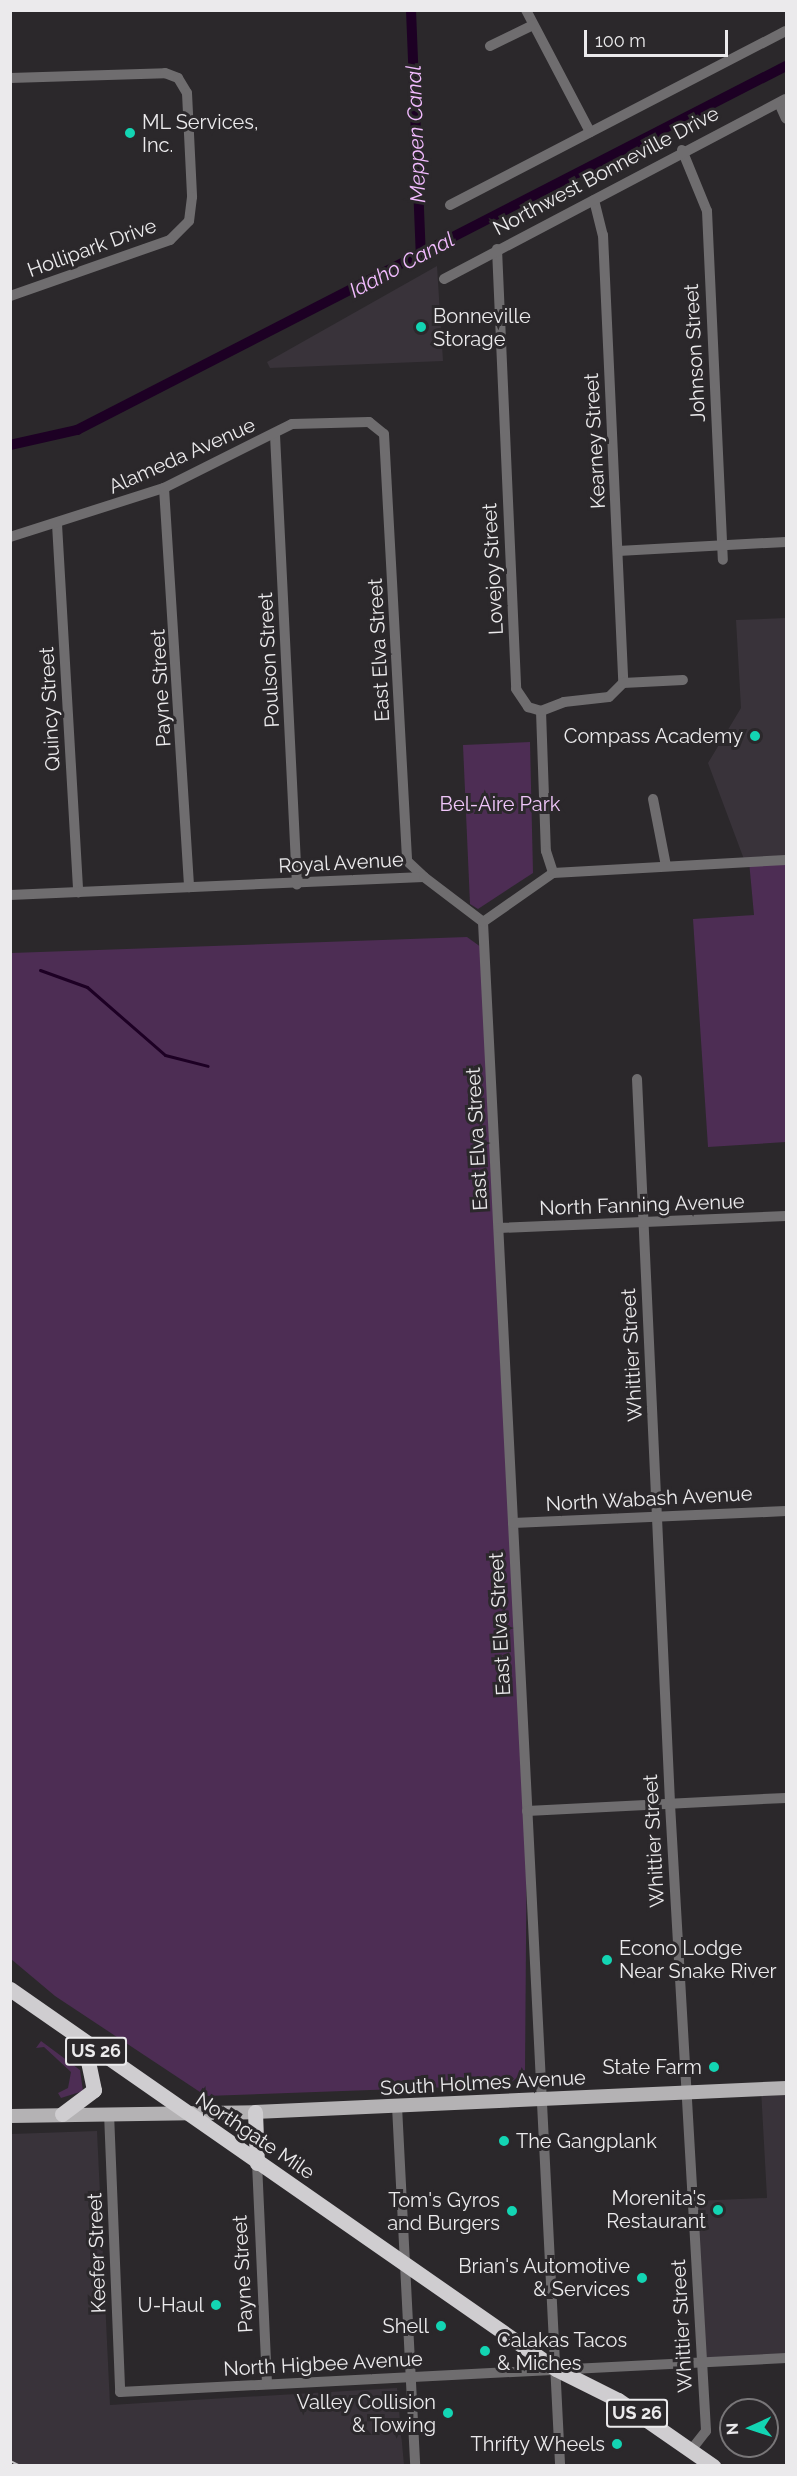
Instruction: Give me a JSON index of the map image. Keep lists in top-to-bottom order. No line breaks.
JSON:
{"streets":{"highway":["US 26","Northgate Mile"],"main road":["South Holmes Avenue"],"street":["Northwest Bonneville Drive","Hollipark Drive","Johnson Street","Kearney Street","Alameda Avenue","Lovejoy Street","East Elva Street","Poulson Street","Payne Street","Quincy Street","Royal Avenue","North Fanning Avenue","Whittier Street","North Wabash Avenue","Keefer Street","North Higbee Avenue"]},"crossings":[["Northwest Bonneville Drive","Johnson Street"],["Northwest Bonneville Drive","Kearney Street"],["Northwest Bonneville Drive","Lovejoy Street"],["Alameda Avenue","East Elva Street"],["Alameda Avenue","Poulson Street"],["Alameda Avenue","Payne Street"],["Alameda Avenue","Quincy Street"],["East Elva Street","Royal Avenue"],["East Elva Street","North Fanning Avenue"],["East Elva Street","North Wabash Avenue"],["East Elva Street","US 26"],["East Elva Street","South Holmes Avenue"],["East Elva Street","Northgate Mile"],["East Elva Street","North Higbee Avenue"],["Poulson Street","Royal Avenue"],["Payne Street","Royal Avenue"],["Payne Street","Northgate Mile"],["Payne Street","North Higbee Avenue"],["Quincy Street","Royal Avenue"],["North Fanning Avenue","Whittier Street"],["Whittier Street","North Wabash Avenue"],["Whittier Street","US 26"],["Whittier Street","South Holmes Avenue"],["Whittier Street","North Higbee Avenue"],["US 26","Northgate Mile"],["US 26","North Higbee Avenue"],["South Holmes Avenue","Northgate Mile"],["South Holmes Avenue","Keefer Street"],["Northgate Mile","North Higbee Avenue"],["Keefer Street","North Higbee Avenue"]],"water":["Meppen Canal","Idaho Canal"],"parks":["Bel-Aire Park"],"places":["ML Services, Inc.","Bonneville Storage","Compass Academy","Econo Lodge Near Snake River","State Farm","The Gangplank","Morenita's Restaurant","Tom's Gyros and Burgers","Brian's Automotive & Services","U-Haul","Shell","Calakas Tacos & Miches","Valley Collision & Towing","Thrifty Wheels"],"scale_bar":"100 m","north":"left"}
